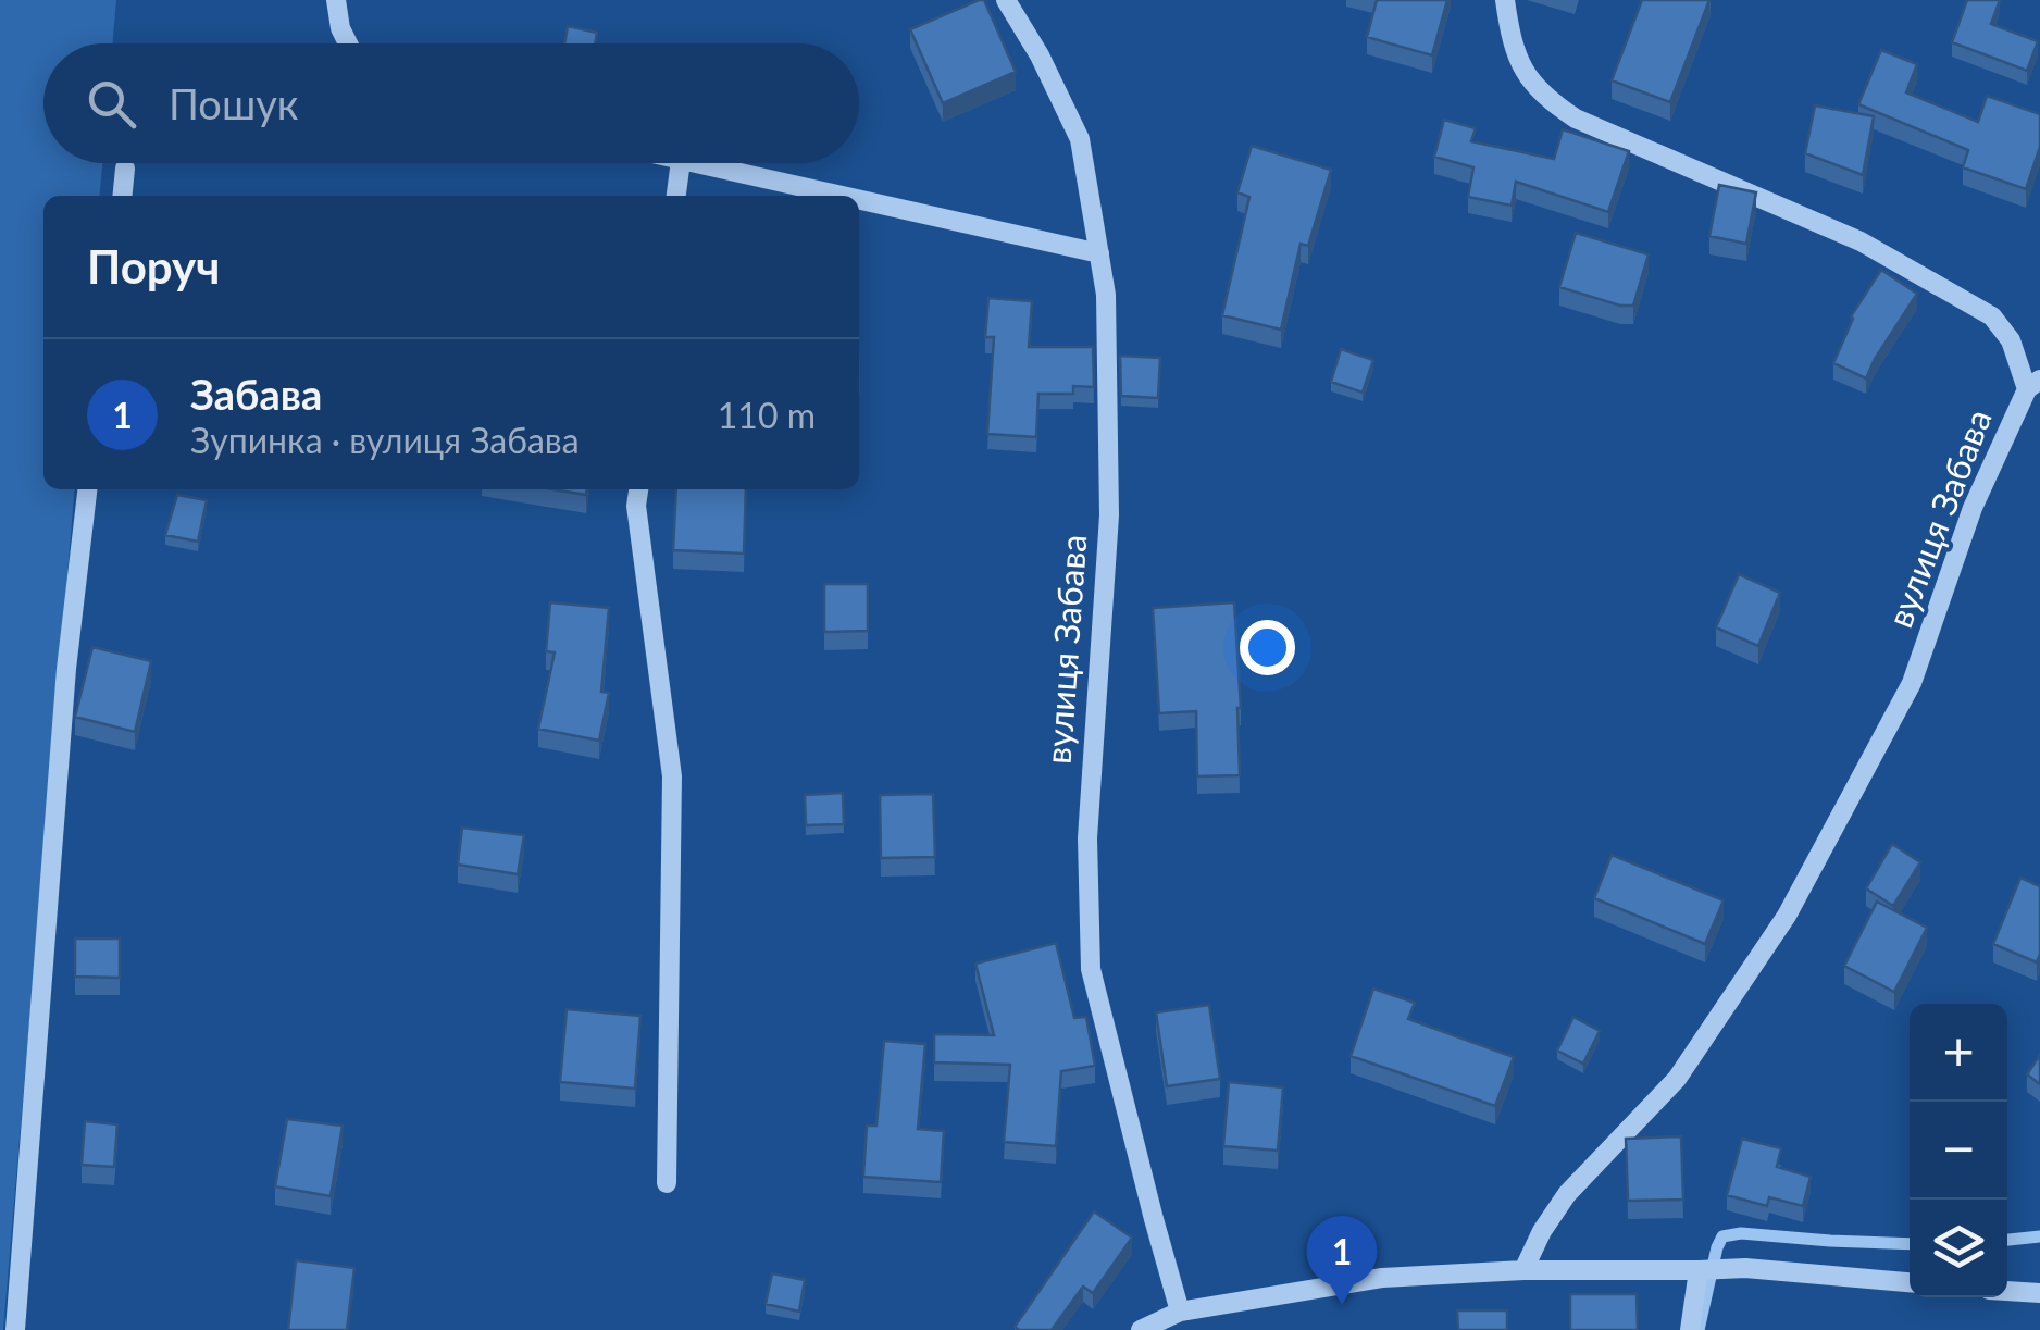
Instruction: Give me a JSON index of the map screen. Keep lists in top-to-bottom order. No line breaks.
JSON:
{"streets":{"street":["вулиця Забава"]},"page":{"search":"Пошук","heading":"Поруч","list":[{"mark":"1","name":"Забава","note":"Зупинка · вулиця Забава","value":"110 m"}],"map_buttons":["+","−"],"pins":"1"}}
